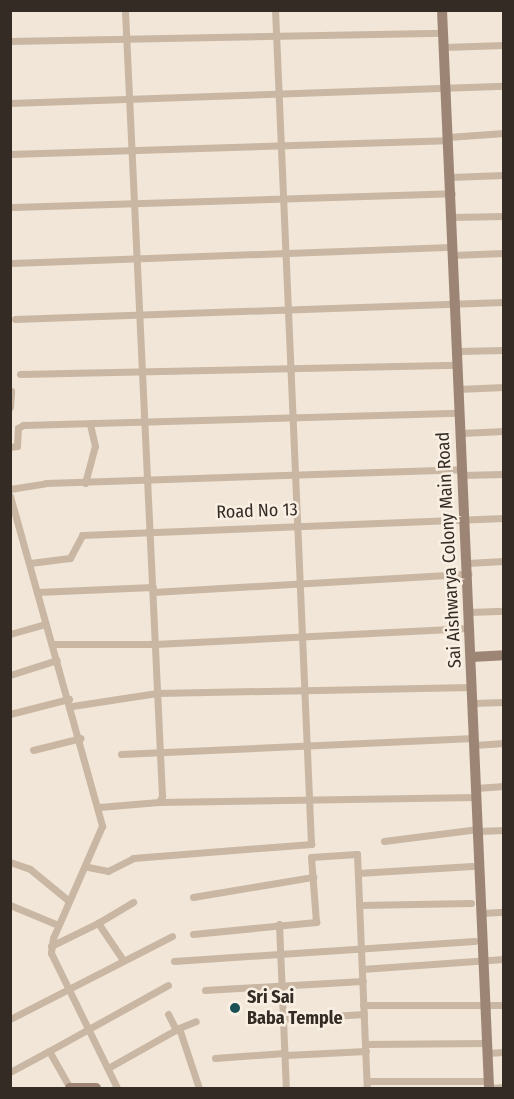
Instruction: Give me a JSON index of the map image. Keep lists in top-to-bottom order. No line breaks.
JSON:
{"streets":{"street":["Road No 13","Sai Aishwarya Colony Main Road"]},"crossings":[["Road No 13","Sai Aishwarya Colony Main Road"]],"places":["Sri Sai Baba Temple"]}
